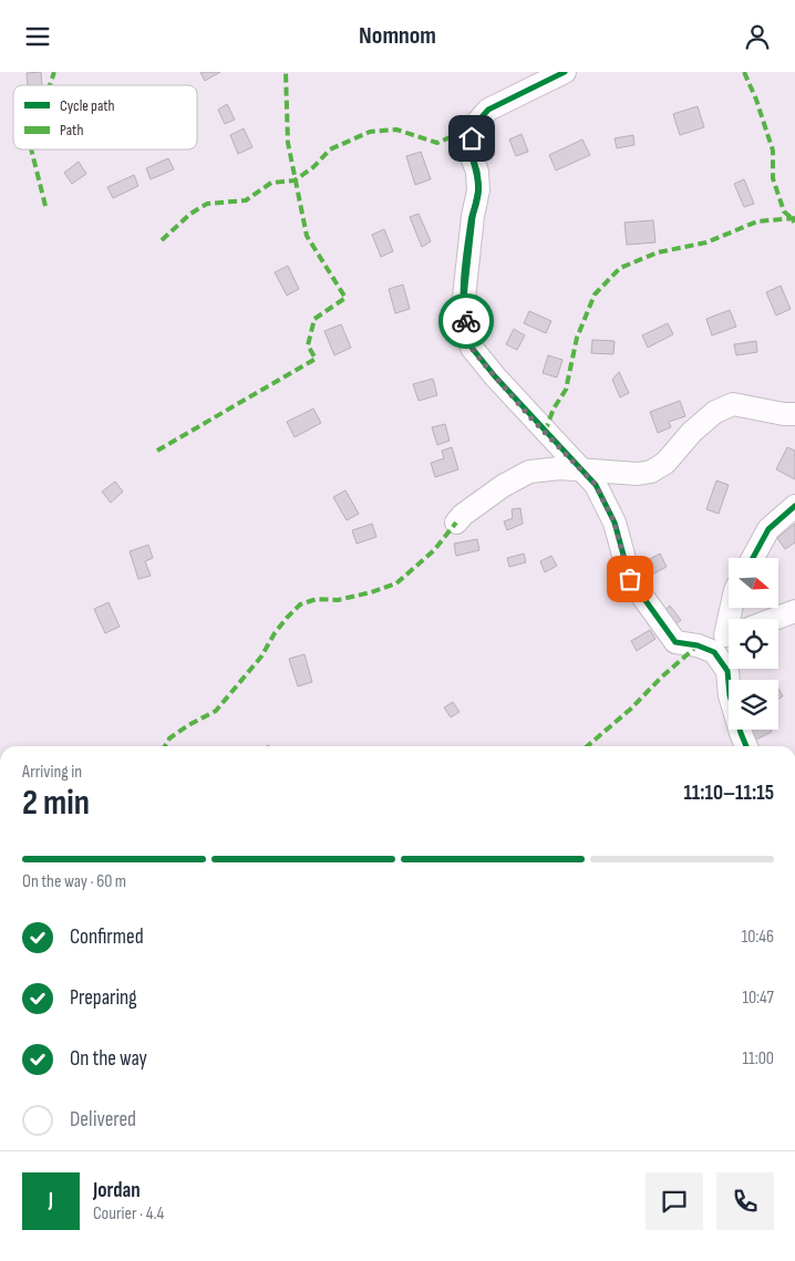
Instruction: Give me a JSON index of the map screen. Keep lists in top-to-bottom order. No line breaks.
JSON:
{"legend":["Cycle path","Path"],"north":"right","page":{"header":"Nomnom","heading":["2 min","Arriving in","11:10–11:15"],"panel":["Jordan","Courier · 4.4"],"bar":"On the way · 60 m","list":[["Confirmed","10:46"],["Preparing","10:47"],["On the way","11:00"],"Delivered"],"round":"J"}}
